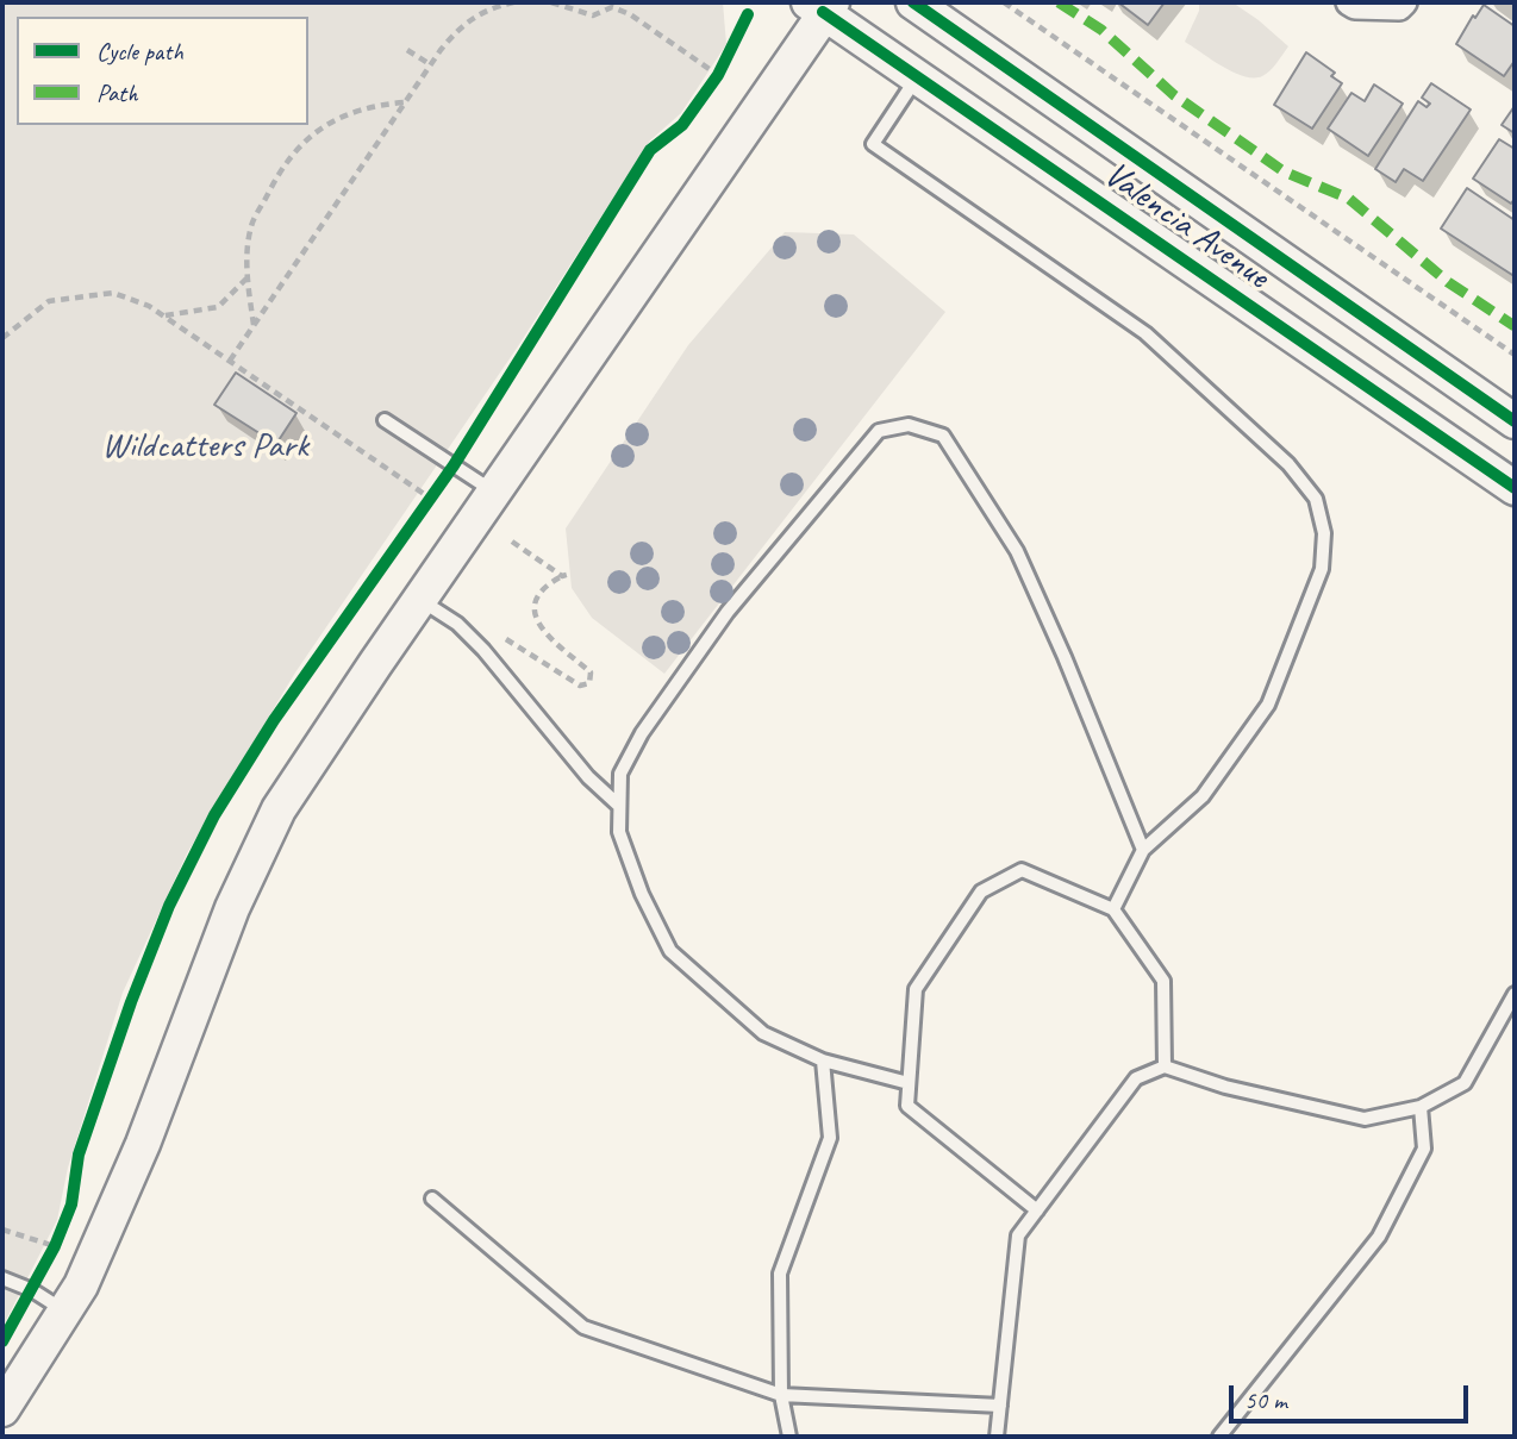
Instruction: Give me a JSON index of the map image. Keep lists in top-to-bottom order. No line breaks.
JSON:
{"streets":{"street":["Valencia Avenue"]},"parks":["Wildcatters Park"],"legend":["Cycle path","Path"],"scale_bar":"50 m"}
